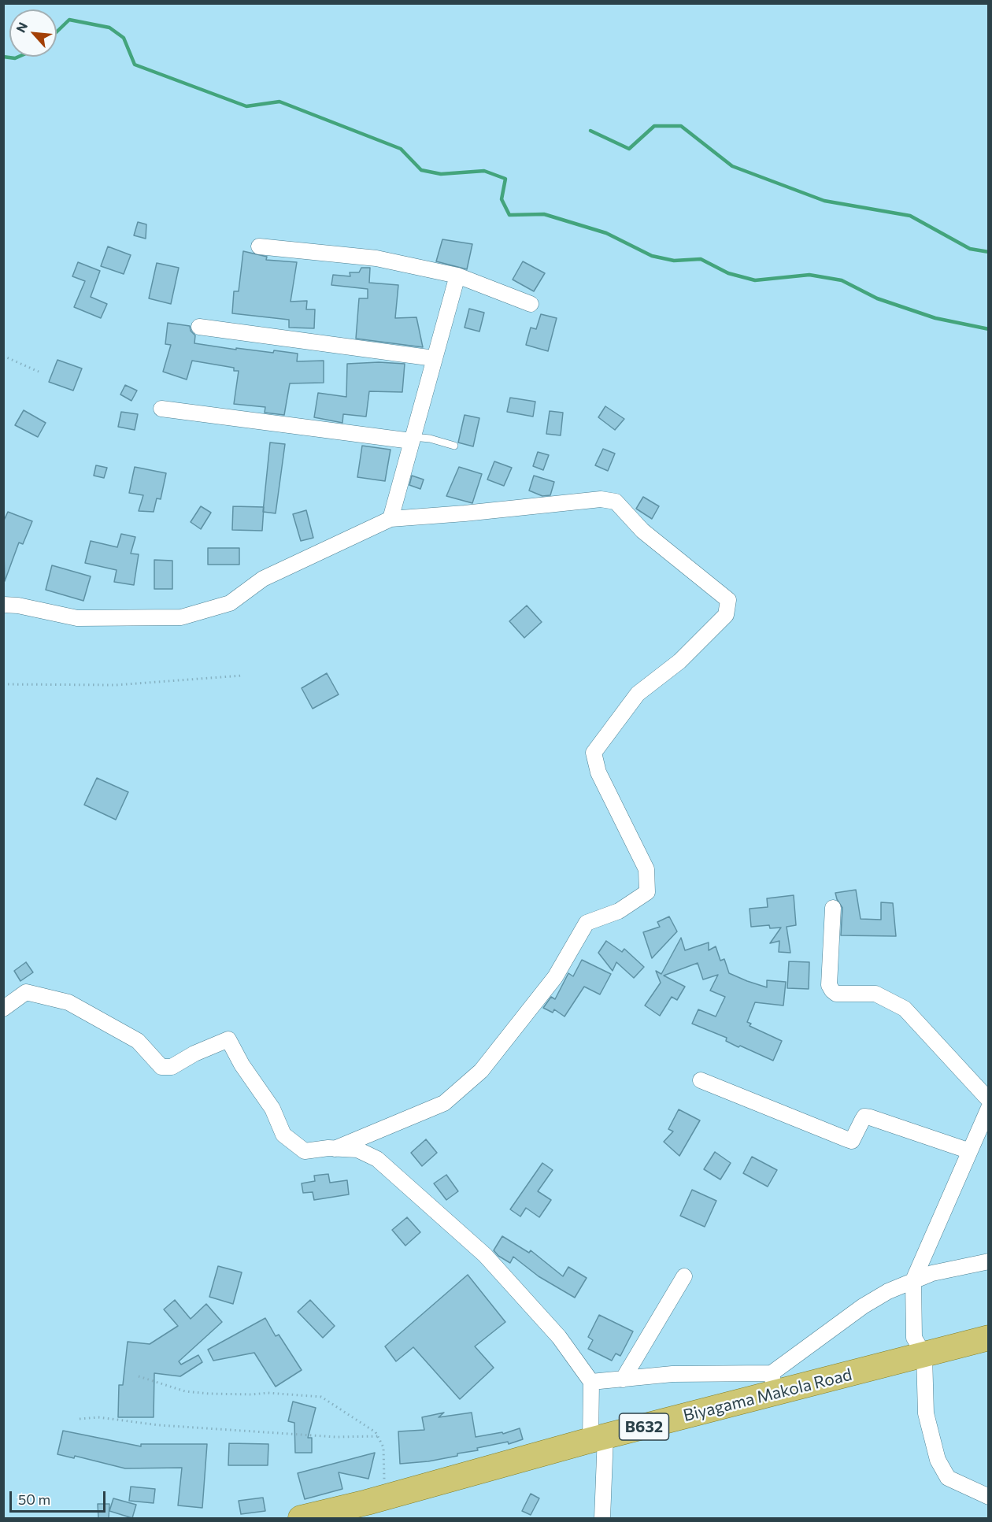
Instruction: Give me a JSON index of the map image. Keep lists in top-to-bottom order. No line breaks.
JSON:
{"streets":{"main road":["Biyagama Makola Road","B632"]},"scale_bar":"50 m","north":"top left"}
